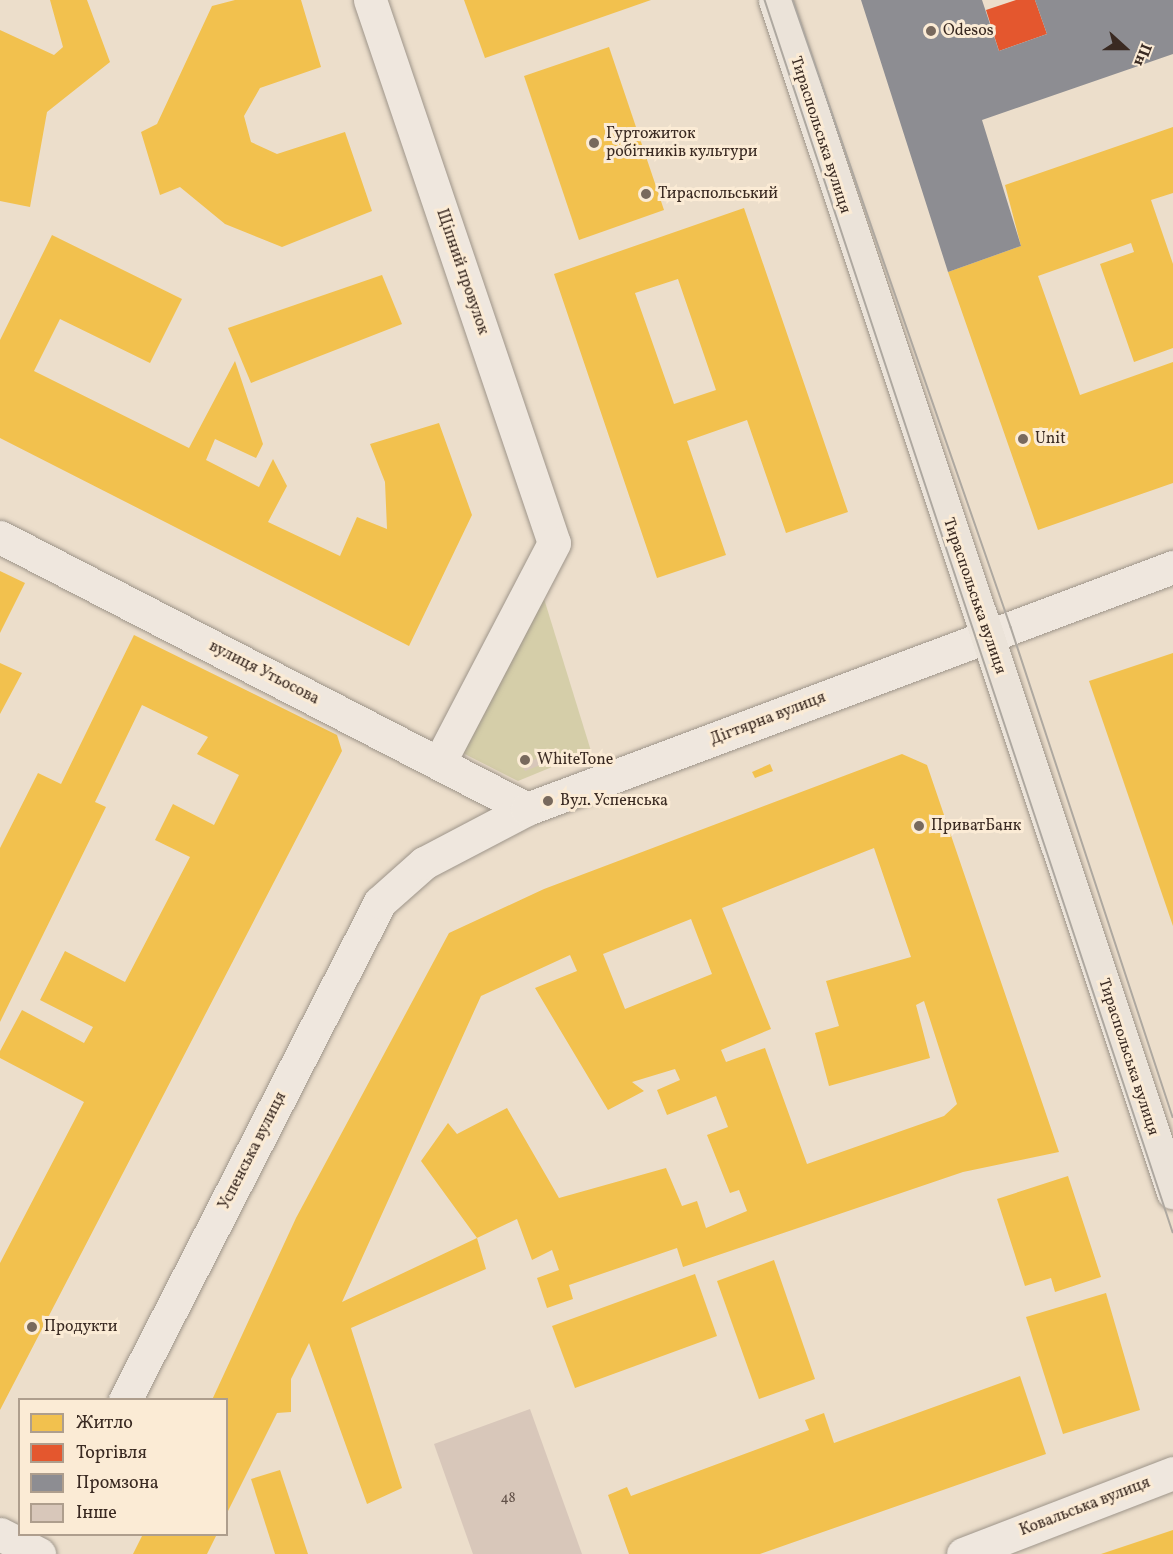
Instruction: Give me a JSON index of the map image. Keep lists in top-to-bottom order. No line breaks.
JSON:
{"streets":{"main road":["Тираспольська вулиця"],"street":["Щіпний провулок","вулиця Утьосова","Дігтярна вулиця","Успенська вулиця","Ковальська вулиця"]},"crossings":[["Тираспольська вулиця","Дігтярна вулиця"],["Щіпний провулок","вулиця Утьосова"],["вулиця Утьосова","Дігтярна вулиця"],["Дігтярна вулиця","Успенська вулиця"]],"places":["Odesos","Гуртожиток робітників культури","Тираспольський","Unit","WhiteTone","Вул. Успенська","ПриватБанк","Продукти"],"house_numbers":["48"],"legend":["Житло","Торгівля","Промзона","Інше"],"north":"right"}
